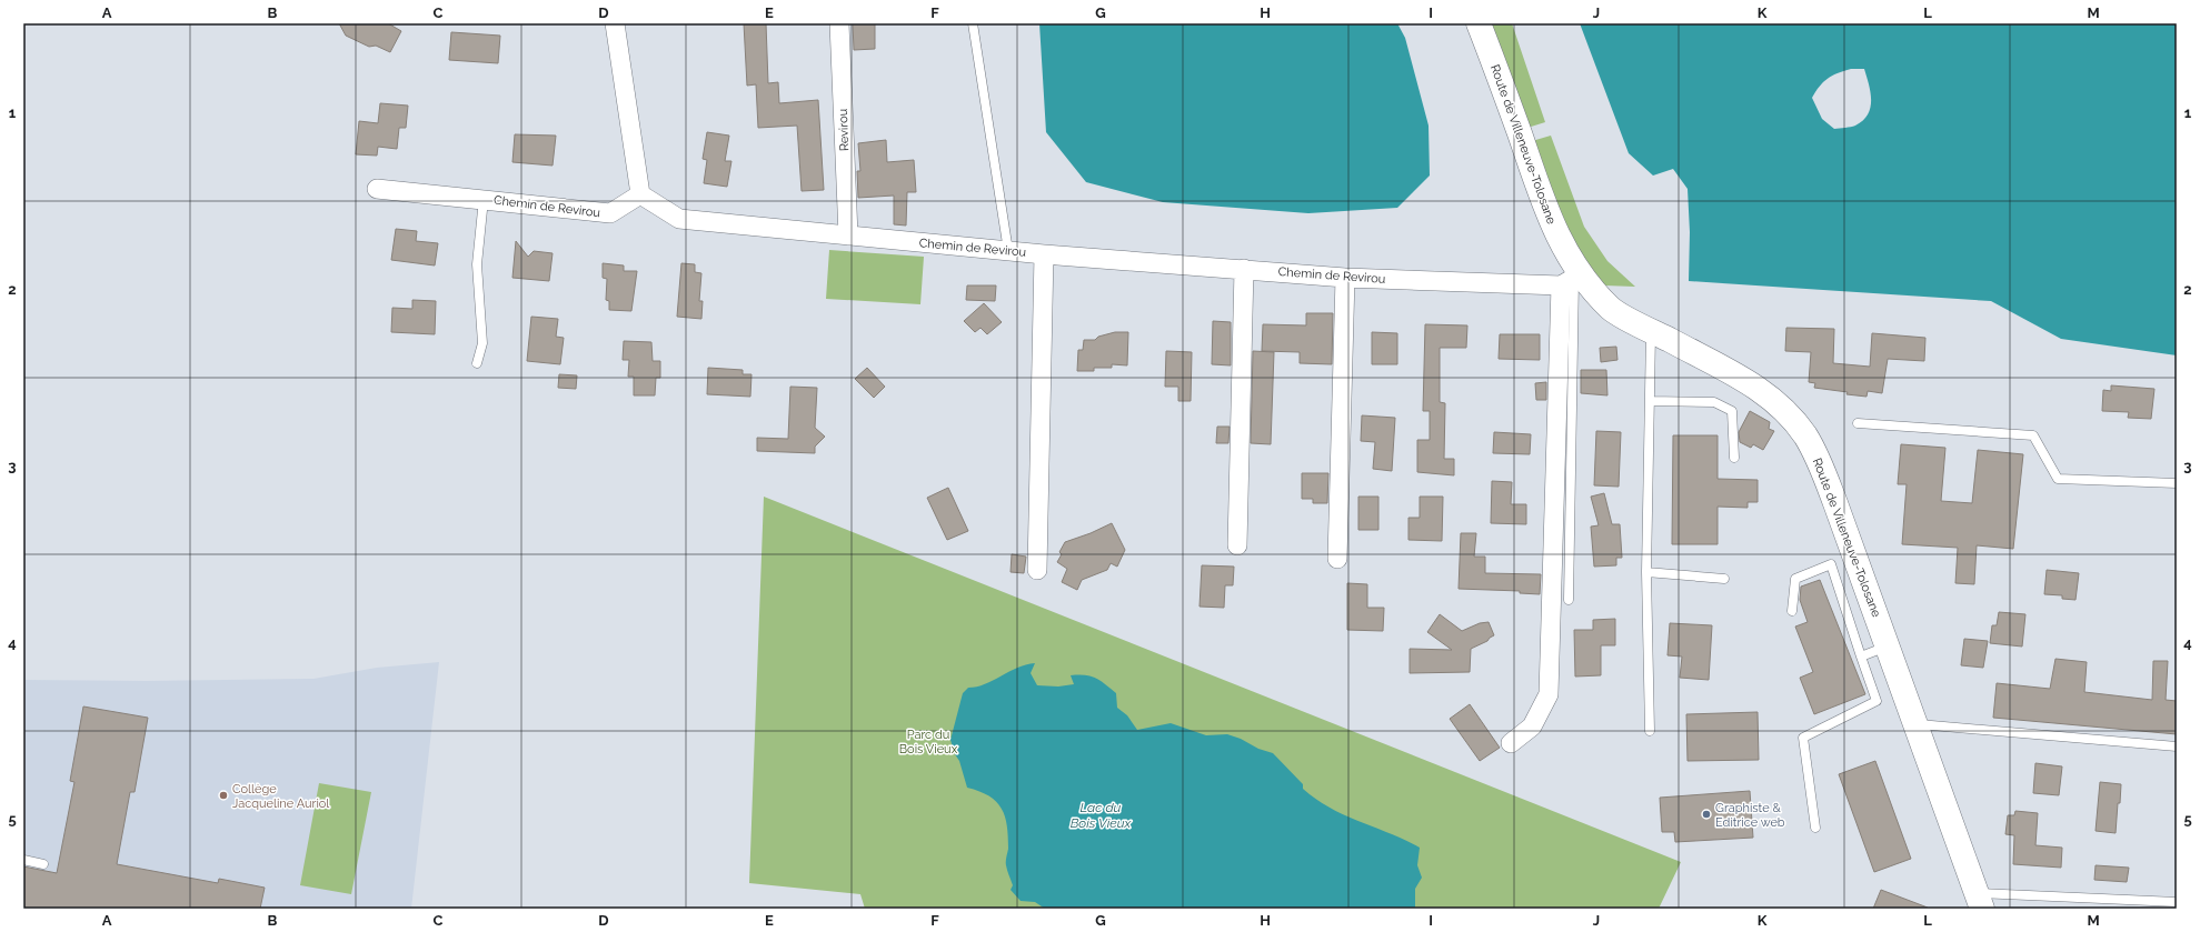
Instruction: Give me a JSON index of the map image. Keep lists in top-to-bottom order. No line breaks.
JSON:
{"streets":{"street":["Revirou","Route de Villeneuve-Tolosane","Chemin de Revirou"]},"crossings":[["Revirou","Chemin de Revirou"],["Route de Villeneuve-Tolosane","Chemin de Revirou"]],"water":["Lac du Bois Vieux"],"parks":["Parc du Bois Vieux"],"places":["Collège Jacqueline Auriol","Graphiste & Editrice web"],"grid":{"columns":["A","B","C","D","E","F","G","H","I","J","K","L","M"],"rows":["1","2","3","4","5"]}}
